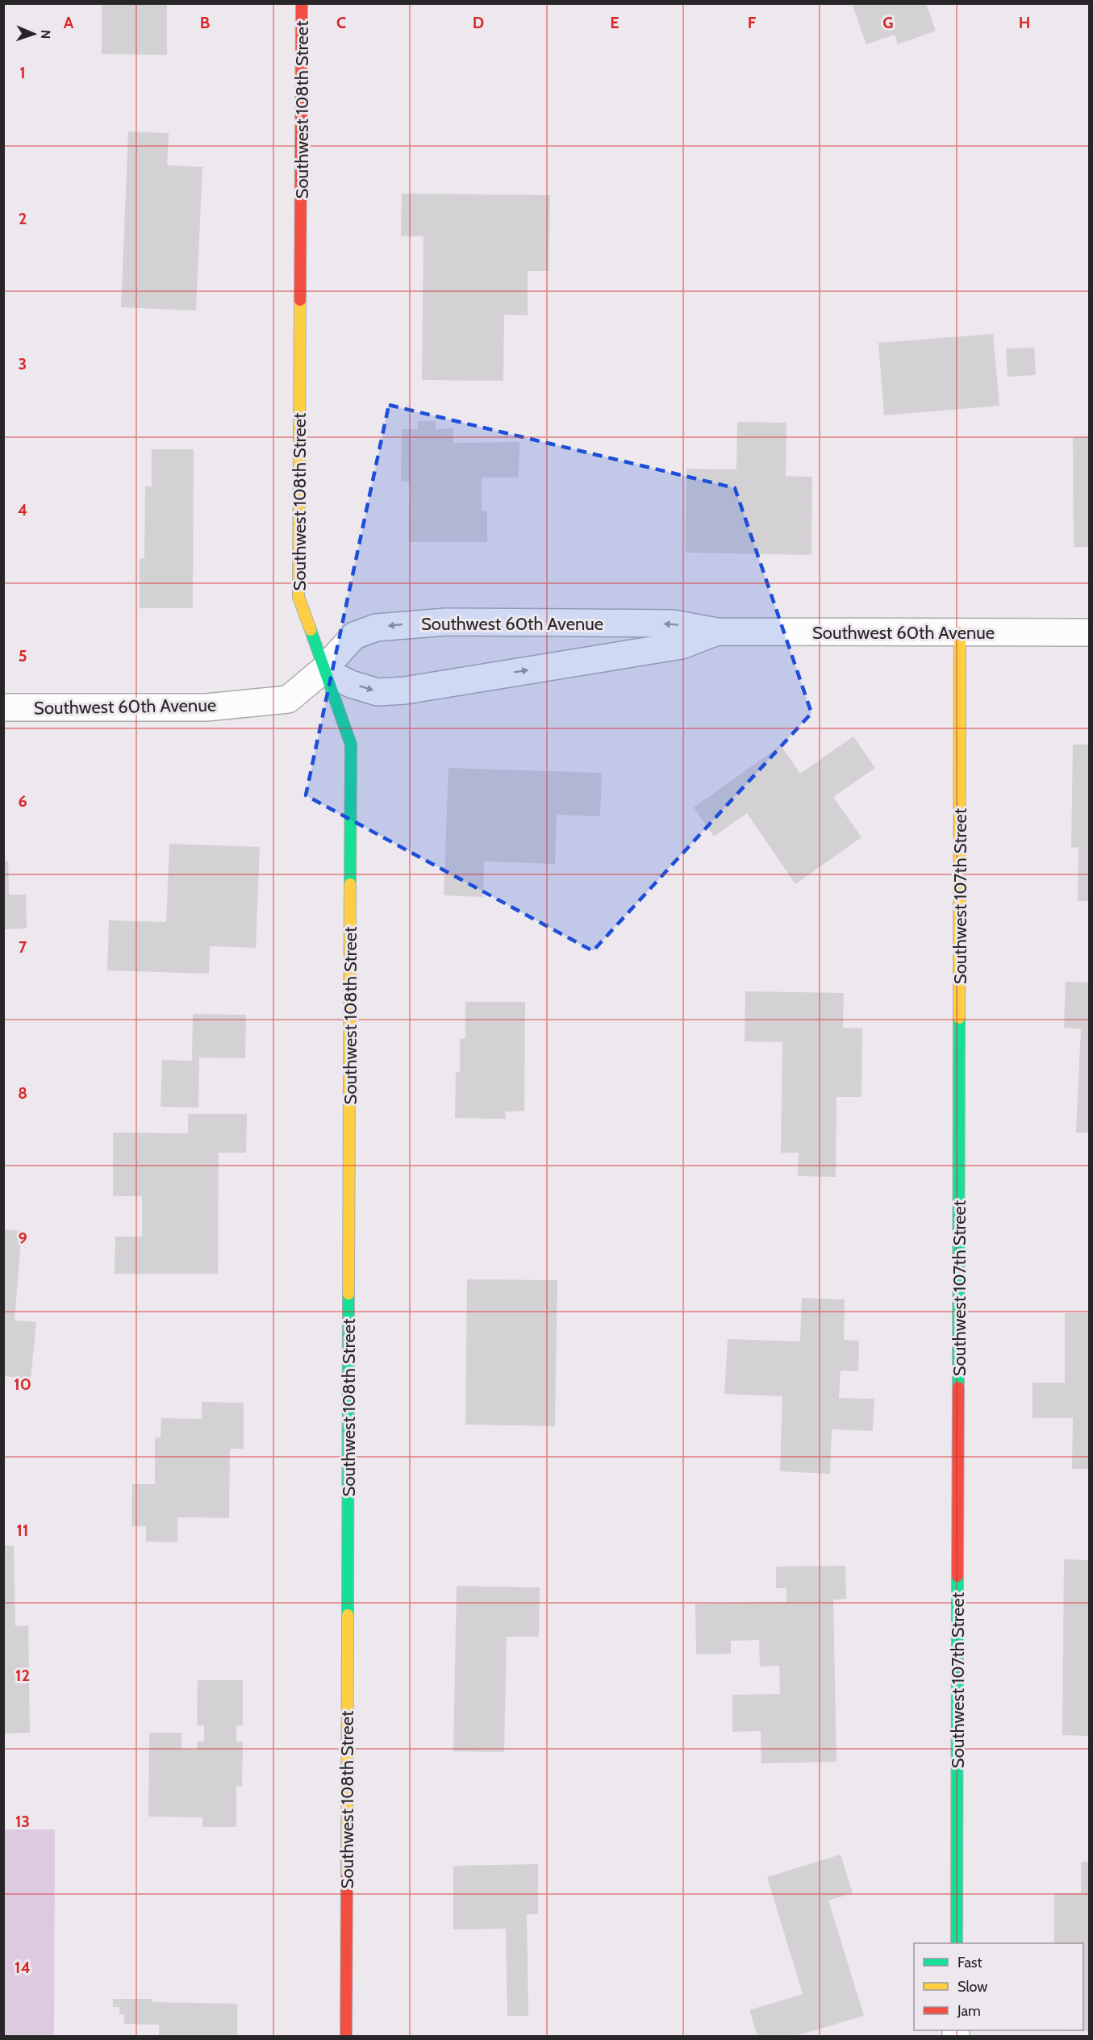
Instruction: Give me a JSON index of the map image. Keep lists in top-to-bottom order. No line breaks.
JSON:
{"streets":{"street":["Southwest 108th Street","Southwest 60th Avenue","Southwest 107th Street"]},"crossings":[["Southwest 108th Street","Southwest 60th Avenue"],["Southwest 60th Avenue","Southwest 107th Street"]],"legend":["Fast","Slow","Jam"],"north":"right","grid":{"columns":["A","B","C","D","E","F","G","H"],"rows":["1","2","3","4","5","6","7","8","9","10","11","12","13","14"]}}
